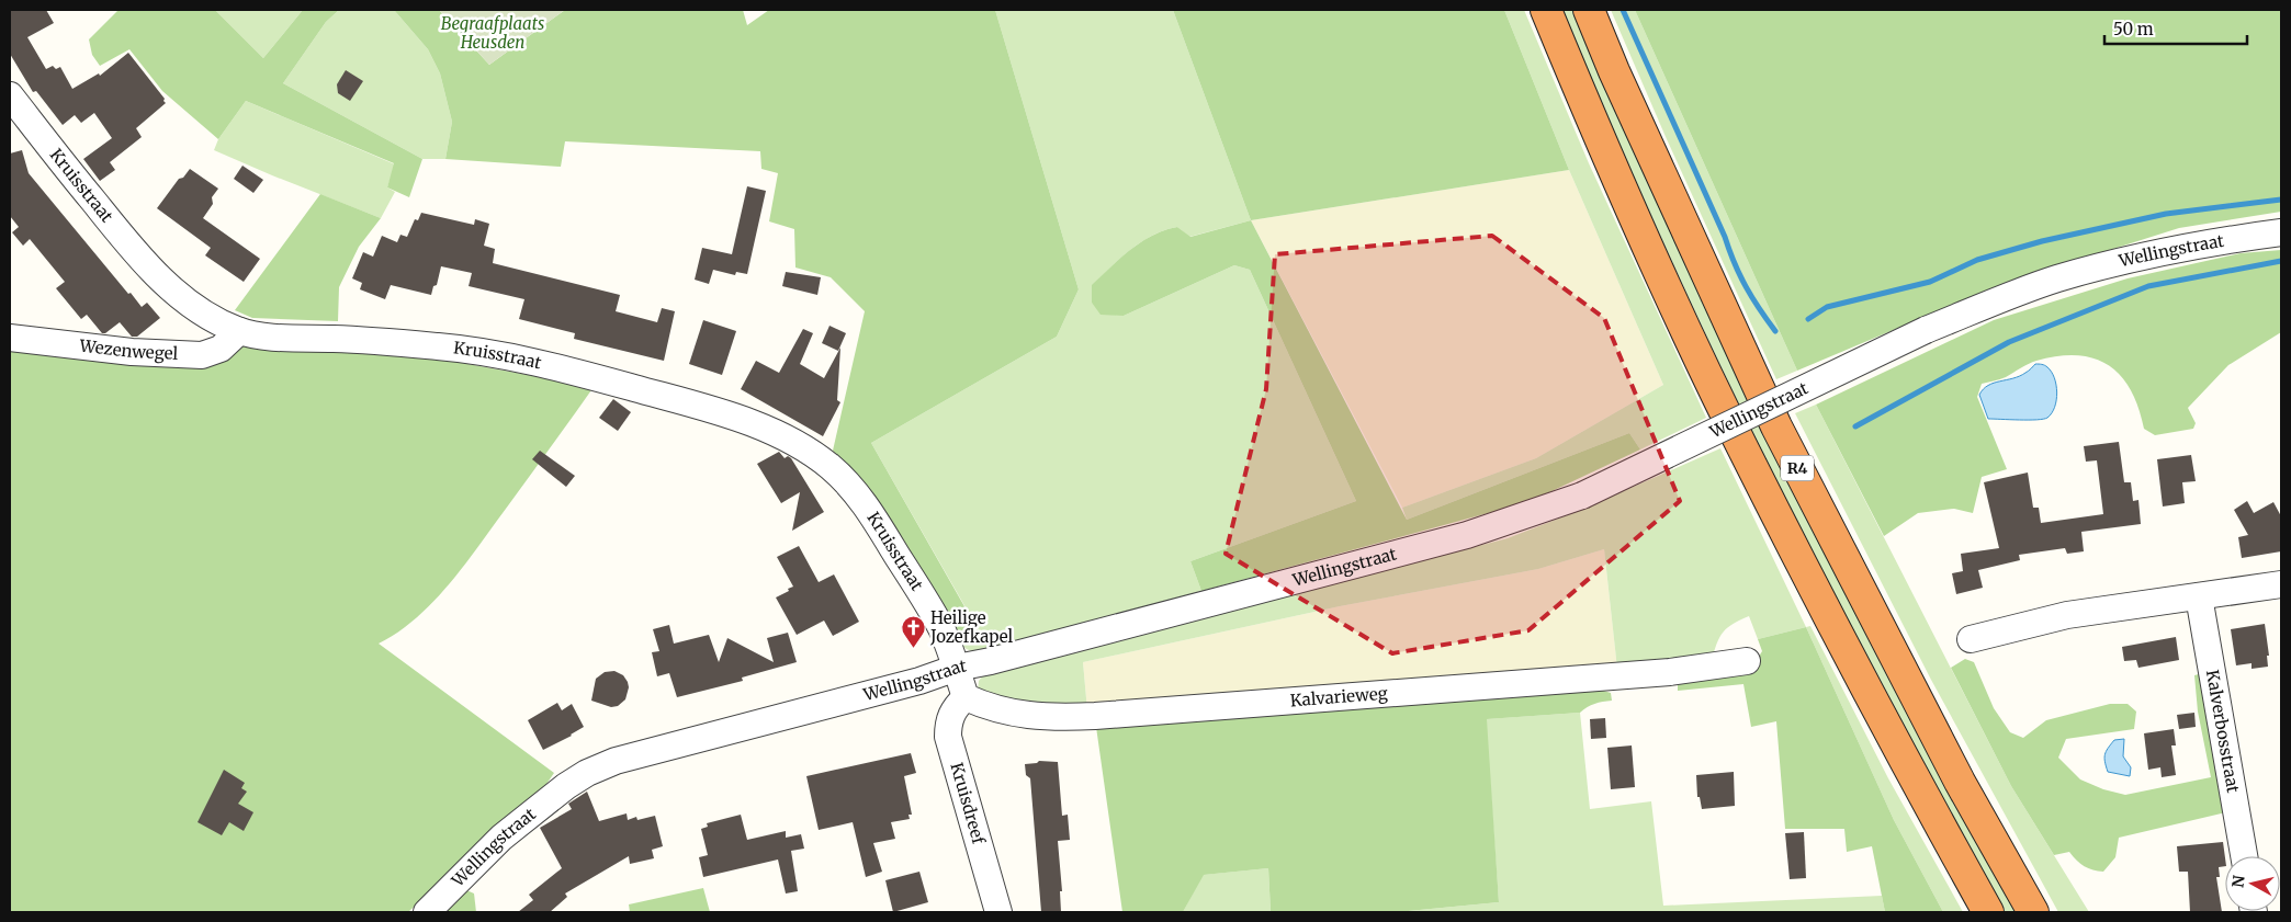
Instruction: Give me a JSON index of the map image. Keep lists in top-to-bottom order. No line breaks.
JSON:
{"streets":{"highway":["R4"],"street":["Kruisstraat","Wellingstraat","Wezenwegel","Kalvarieweg","Kalverbosstraat","Kruisdreef"]},"crossings":[["Kruisstraat","Wellingstraat"],["Kruisstraat","Wezenwegel"],["Kalvarieweg","Kruisdreef"]],"parks":["Begraafplaats Heusden"],"places":{"church":["Heilige Jozefkapel"]},"scale_bar":"50 m","north":"left"}
